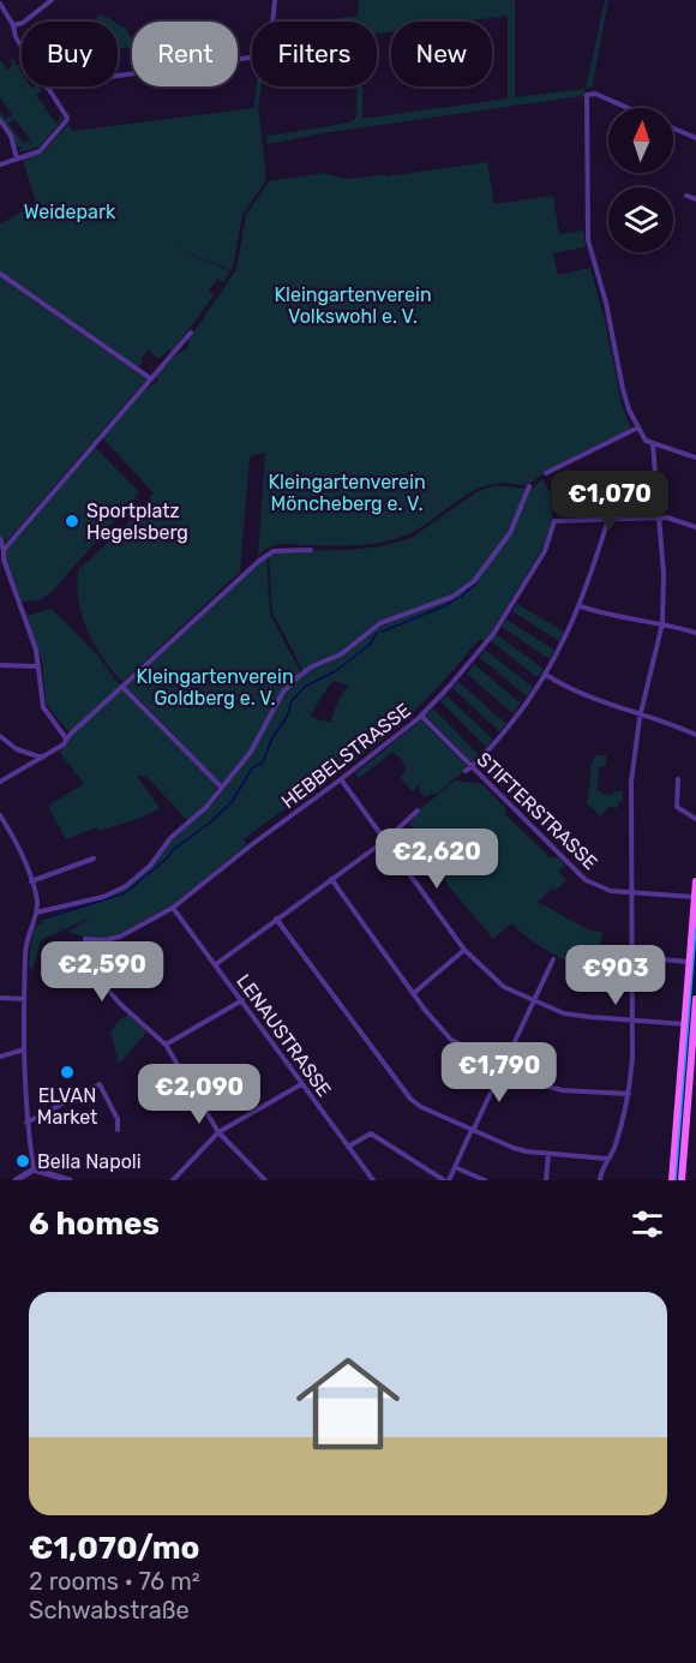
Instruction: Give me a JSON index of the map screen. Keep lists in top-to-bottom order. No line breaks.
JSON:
{"streets":{"street":["HEBBELSTRASSE","STIFTERSTRASSE","LENAUSTRASSE"]},"crossings":[["HEBBELSTRASSE","STIFTERSTRASSE"],["HEBBELSTRASSE","LENAUSTRASSE"]],"parks":["Weidepark","Kleingartenverein Volkswohl e. V.","Kleingartenverein Möncheberg e. V.","Kleingartenverein Goldberg e. V."],"places":["Sportplatz Hegelsberg","ELVAN Market","Bella Napoli"],"north":"top","page":{"chip":["Buy","Rent","Filters","New"],"price":["€1,070","€2,620","€2,590","€903","€1,790","€2,090"],"heading":"6 homes","list":[{"name":"€1,070/mo","note":"2 rooms · 76 m² · Schwabstraße"}]}}
